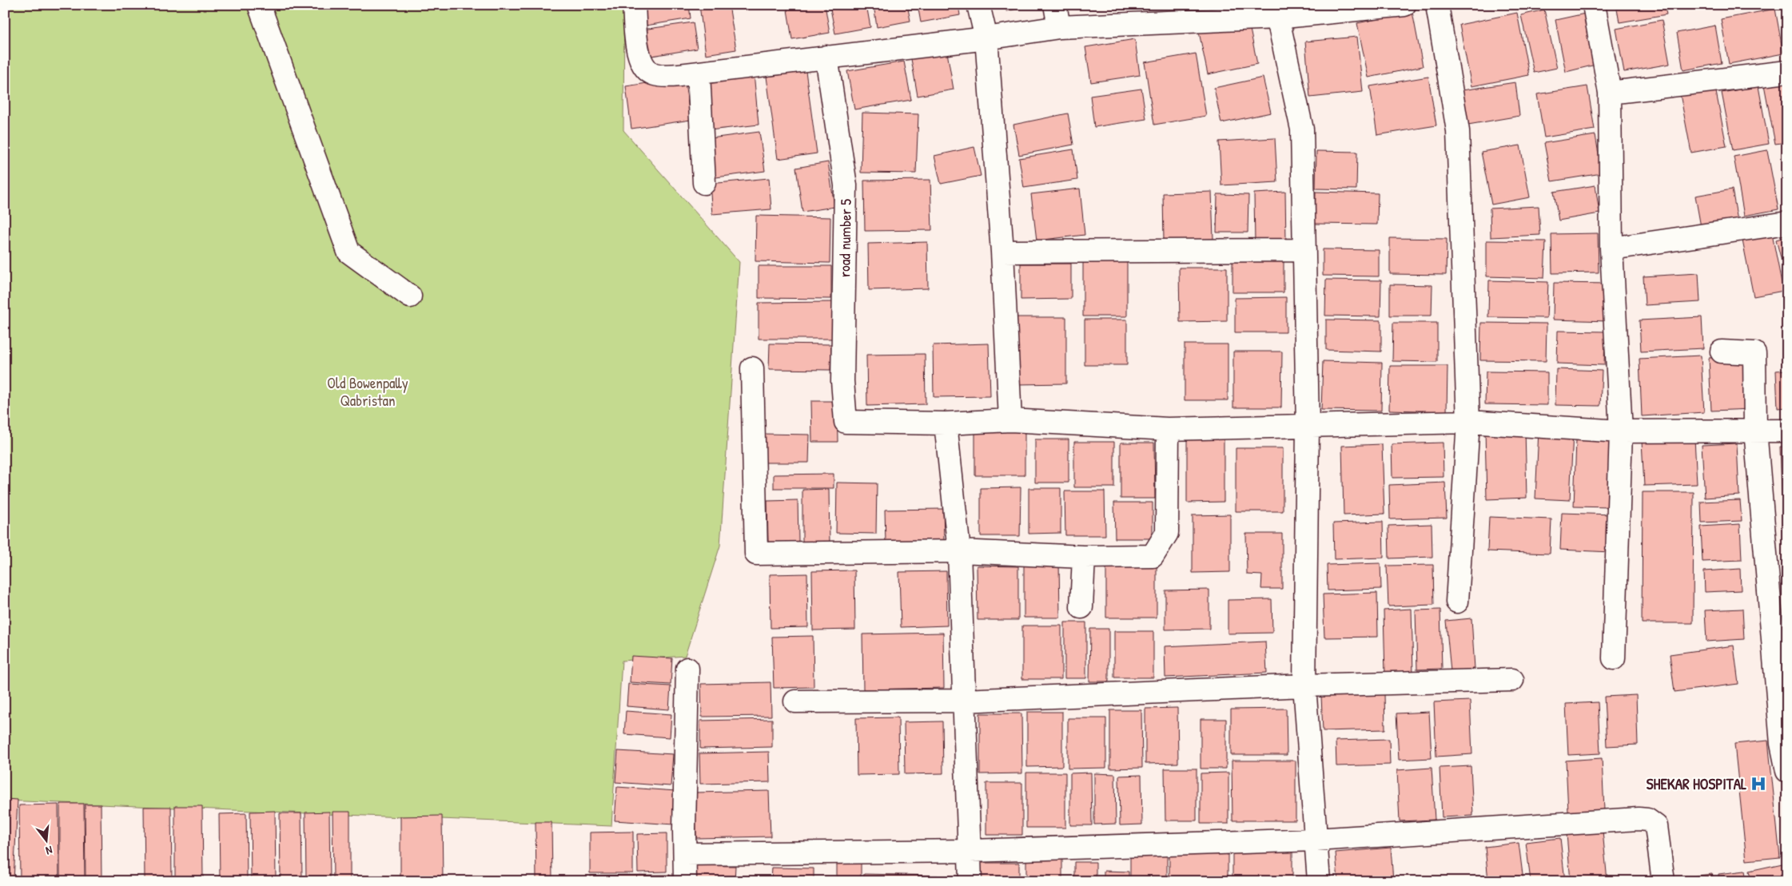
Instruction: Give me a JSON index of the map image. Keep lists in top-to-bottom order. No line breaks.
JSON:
{"streets":{"street":["road number 5"]},"parks":["Old Bowenpally Qabristan"],"places":{"hospital":["SHEKAR HOSPITAL"]},"north":"bottom"}
